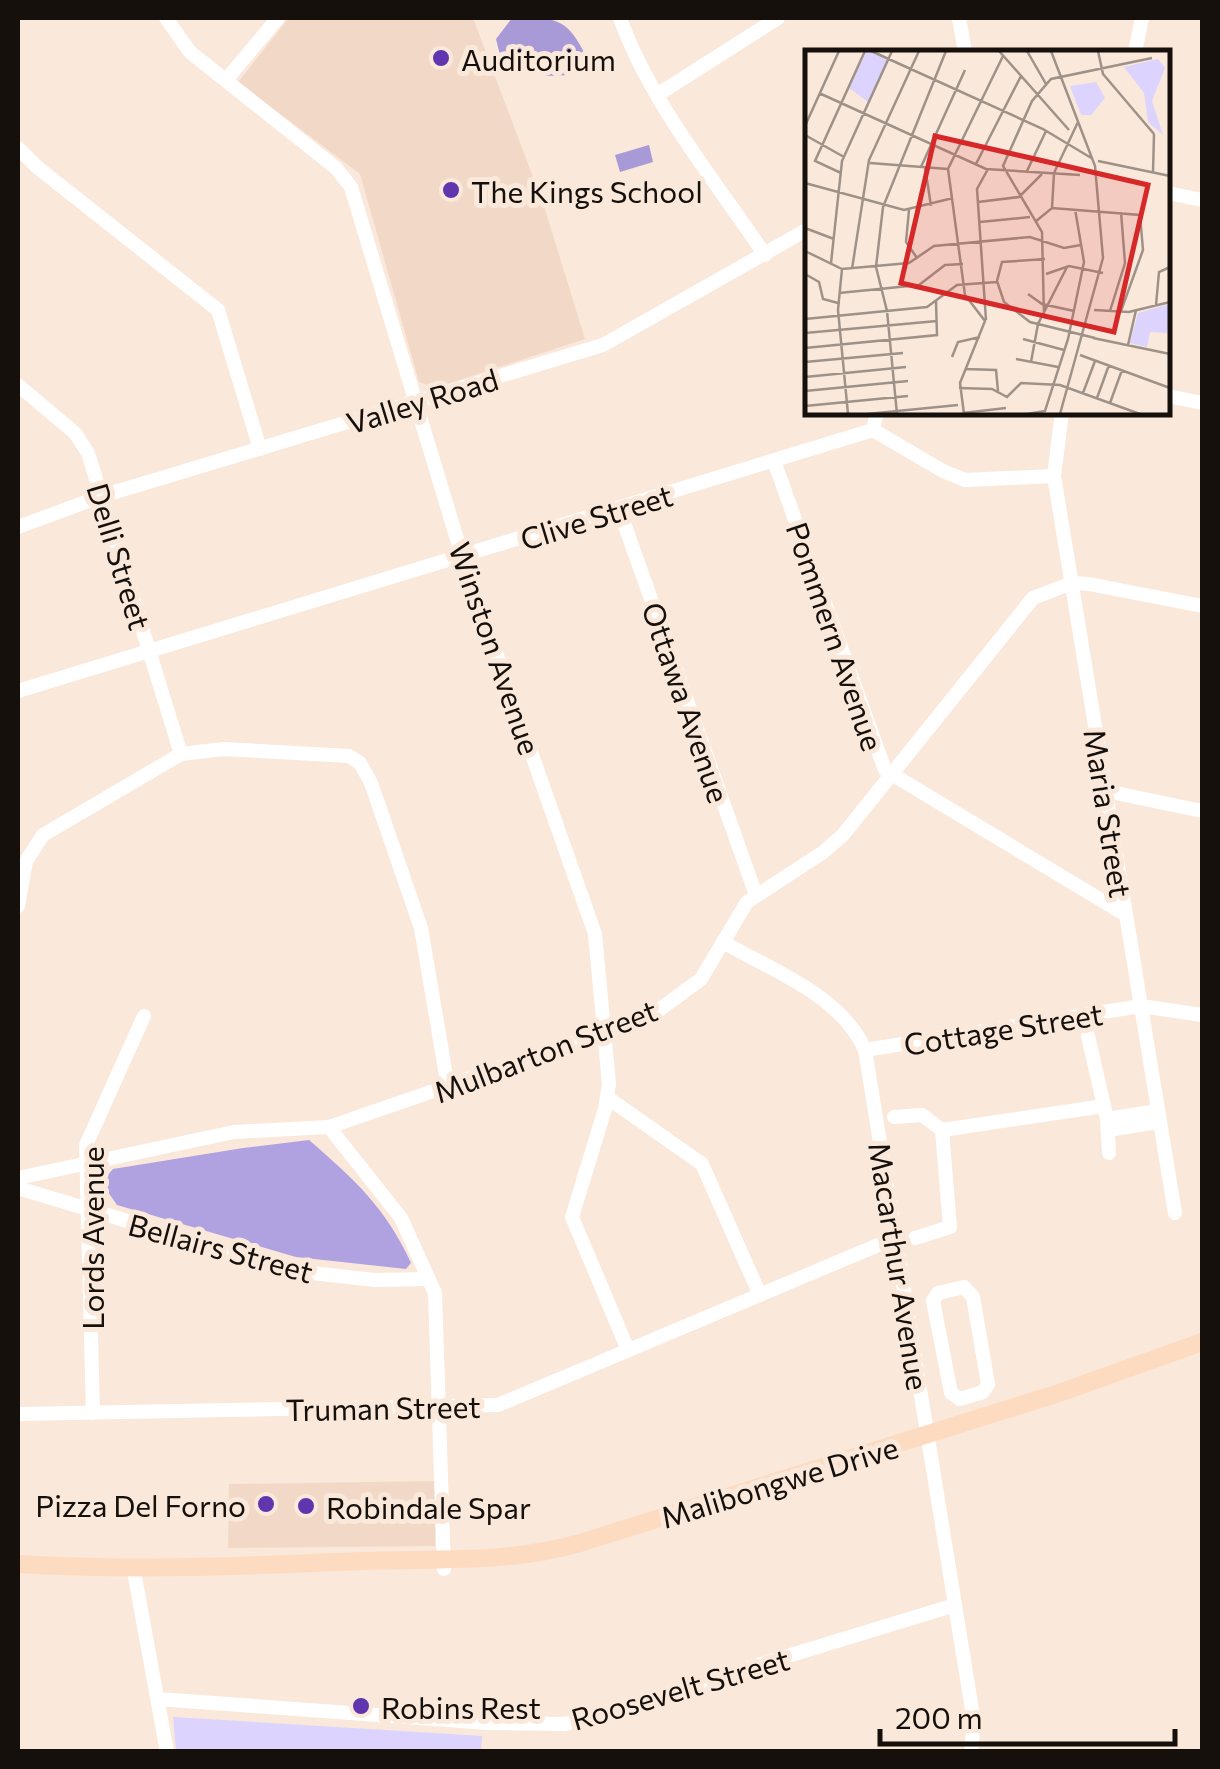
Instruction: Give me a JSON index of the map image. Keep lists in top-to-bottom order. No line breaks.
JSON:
{"streets":{"main road":["Malibongwe Drive"],"street":["Valley Road","Clive Street","Delli Street","Pommern Avenue","Winston Avenue","Ottawa Avenue","Maria Street","Cottage Street","Mulbarton Street","Lords Avenue","Bellairs Street","Macarthur Avenue","Truman Street","Roosevelt Street"]},"crossings":[["Valley Road","Delli Street"],["Valley Road","Winston Avenue"],["Clive Street","Delli Street"],["Clive Street","Pommern Avenue"],["Clive Street","Winston Avenue"],["Clive Street","Ottawa Avenue"],["Pommern Avenue","Maria Street"],["Pommern Avenue","Mulbarton Street"],["Winston Avenue","Mulbarton Street"],["Winston Avenue","Truman Street"],["Ottawa Avenue","Mulbarton Street"],["Maria Street","Cottage Street"],["Maria Street","Mulbarton Street"],["Cottage Street","Macarthur Avenue"],["Mulbarton Street","Lords Avenue"],["Mulbarton Street","Macarthur Avenue"],["Lords Avenue","Bellairs Street"],["Lords Avenue","Truman Street"],["Macarthur Avenue","Truman Street"],["Macarthur Avenue","Malibongwe Drive"],["Macarthur Avenue","Roosevelt Street"]],"places":["Auditorium","The Kings School","Pizza Del Forno","Robindale Spar","Robins Rest"],"scale_bar":"200 m"}
